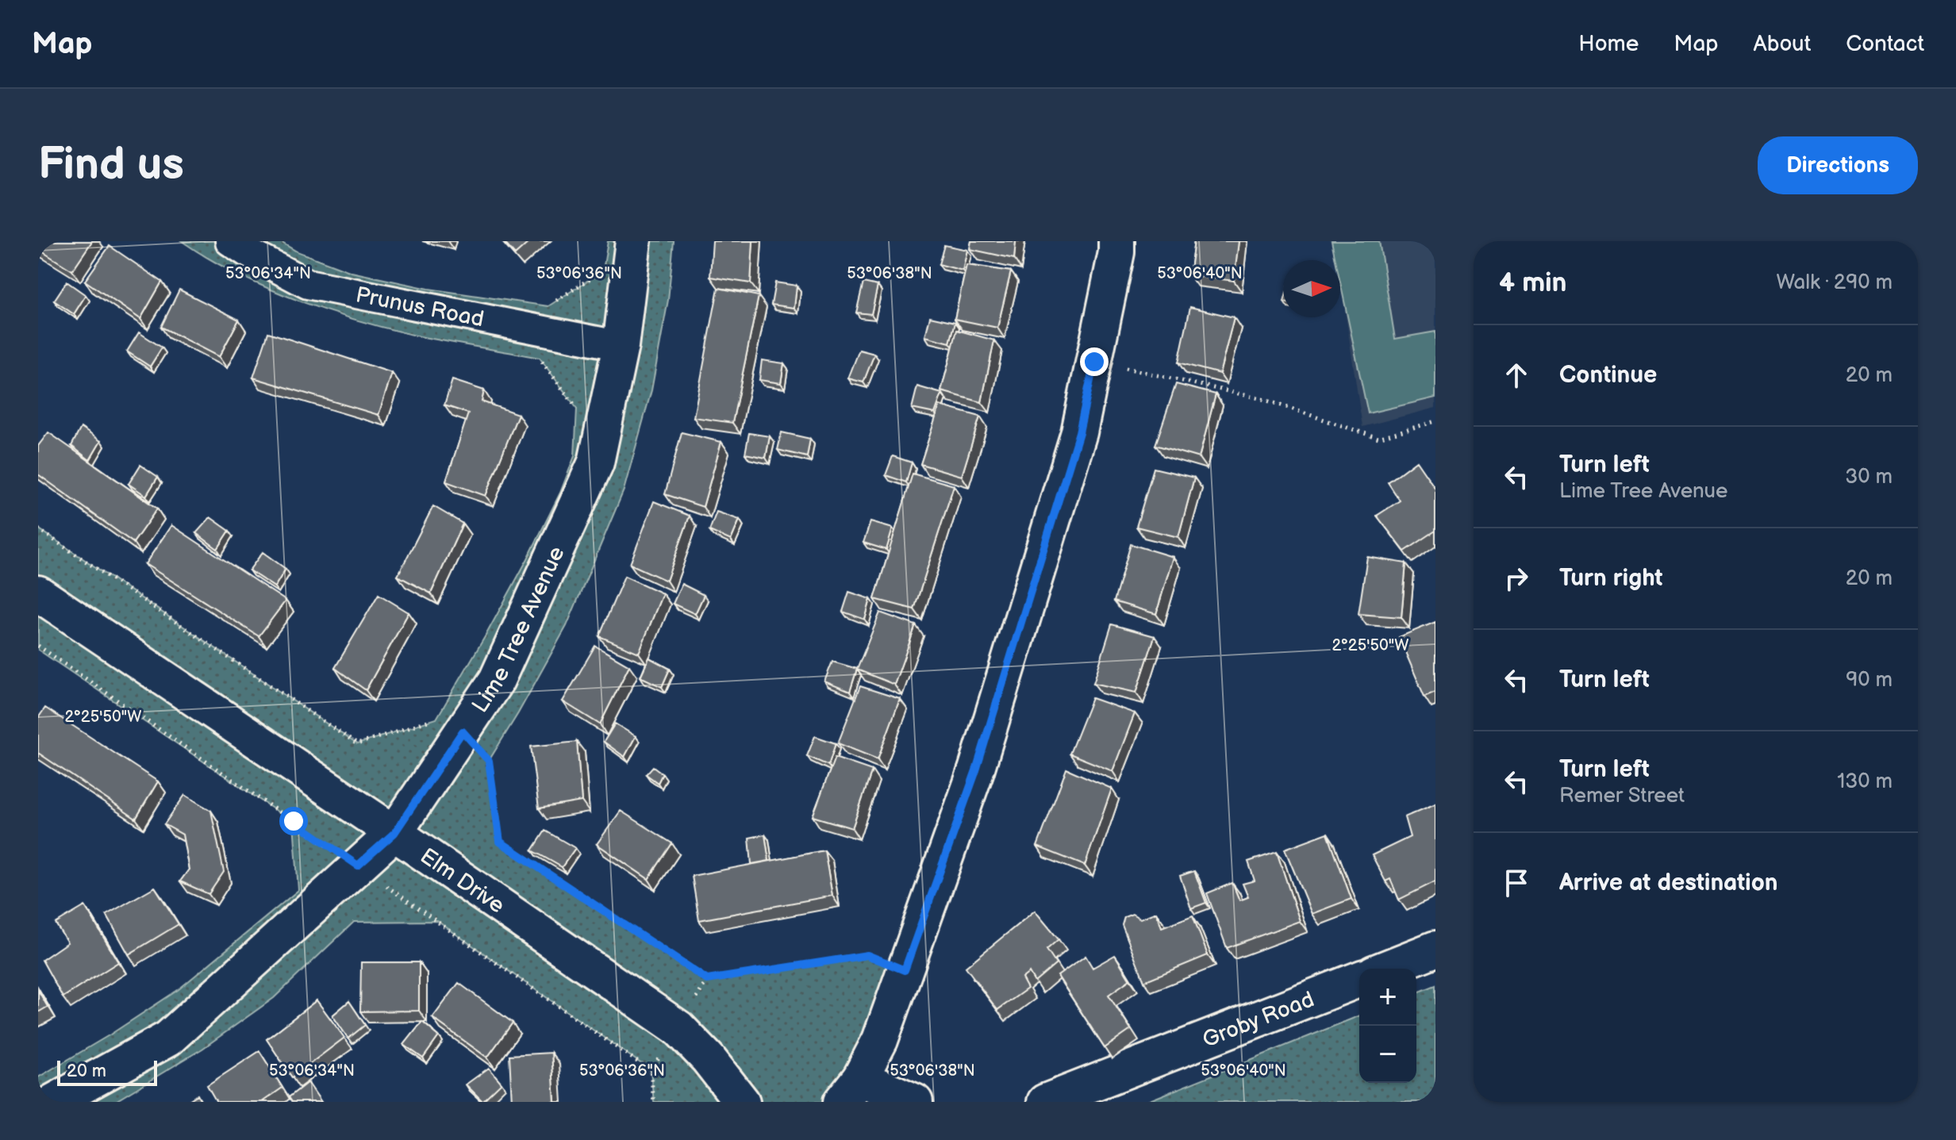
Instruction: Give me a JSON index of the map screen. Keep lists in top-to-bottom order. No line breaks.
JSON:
{"streets":{"street":["Prunus Road","Lime Tree Avenue","Elm Drive","Groby Road"]},"crossings":[["Prunus Road","Lime Tree Avenue"],["Lime Tree Avenue","Elm Drive"]],"scale_bar":"20 m","north":"right","page":{"header":"Map","nav":["Home","Map","About","Contact"],"buttons":"Directions","title":"Find us","heading":["4 min","Walk · 290 m"],"list":[["Continue","20 m"],["Turn left","Lime Tree Avenue","30 m"],["Turn right","20 m"],["Turn left","90 m"],["Turn left","Remer Street","130 m"],"Arrive at destination"],"map_buttons":["+","−"],"scale":"20 m"},"coordinates":["53°06'34\"N","53°06'36\"N","53°06'38\"N","53°06'40\"N","2°25'50\"W"]}
